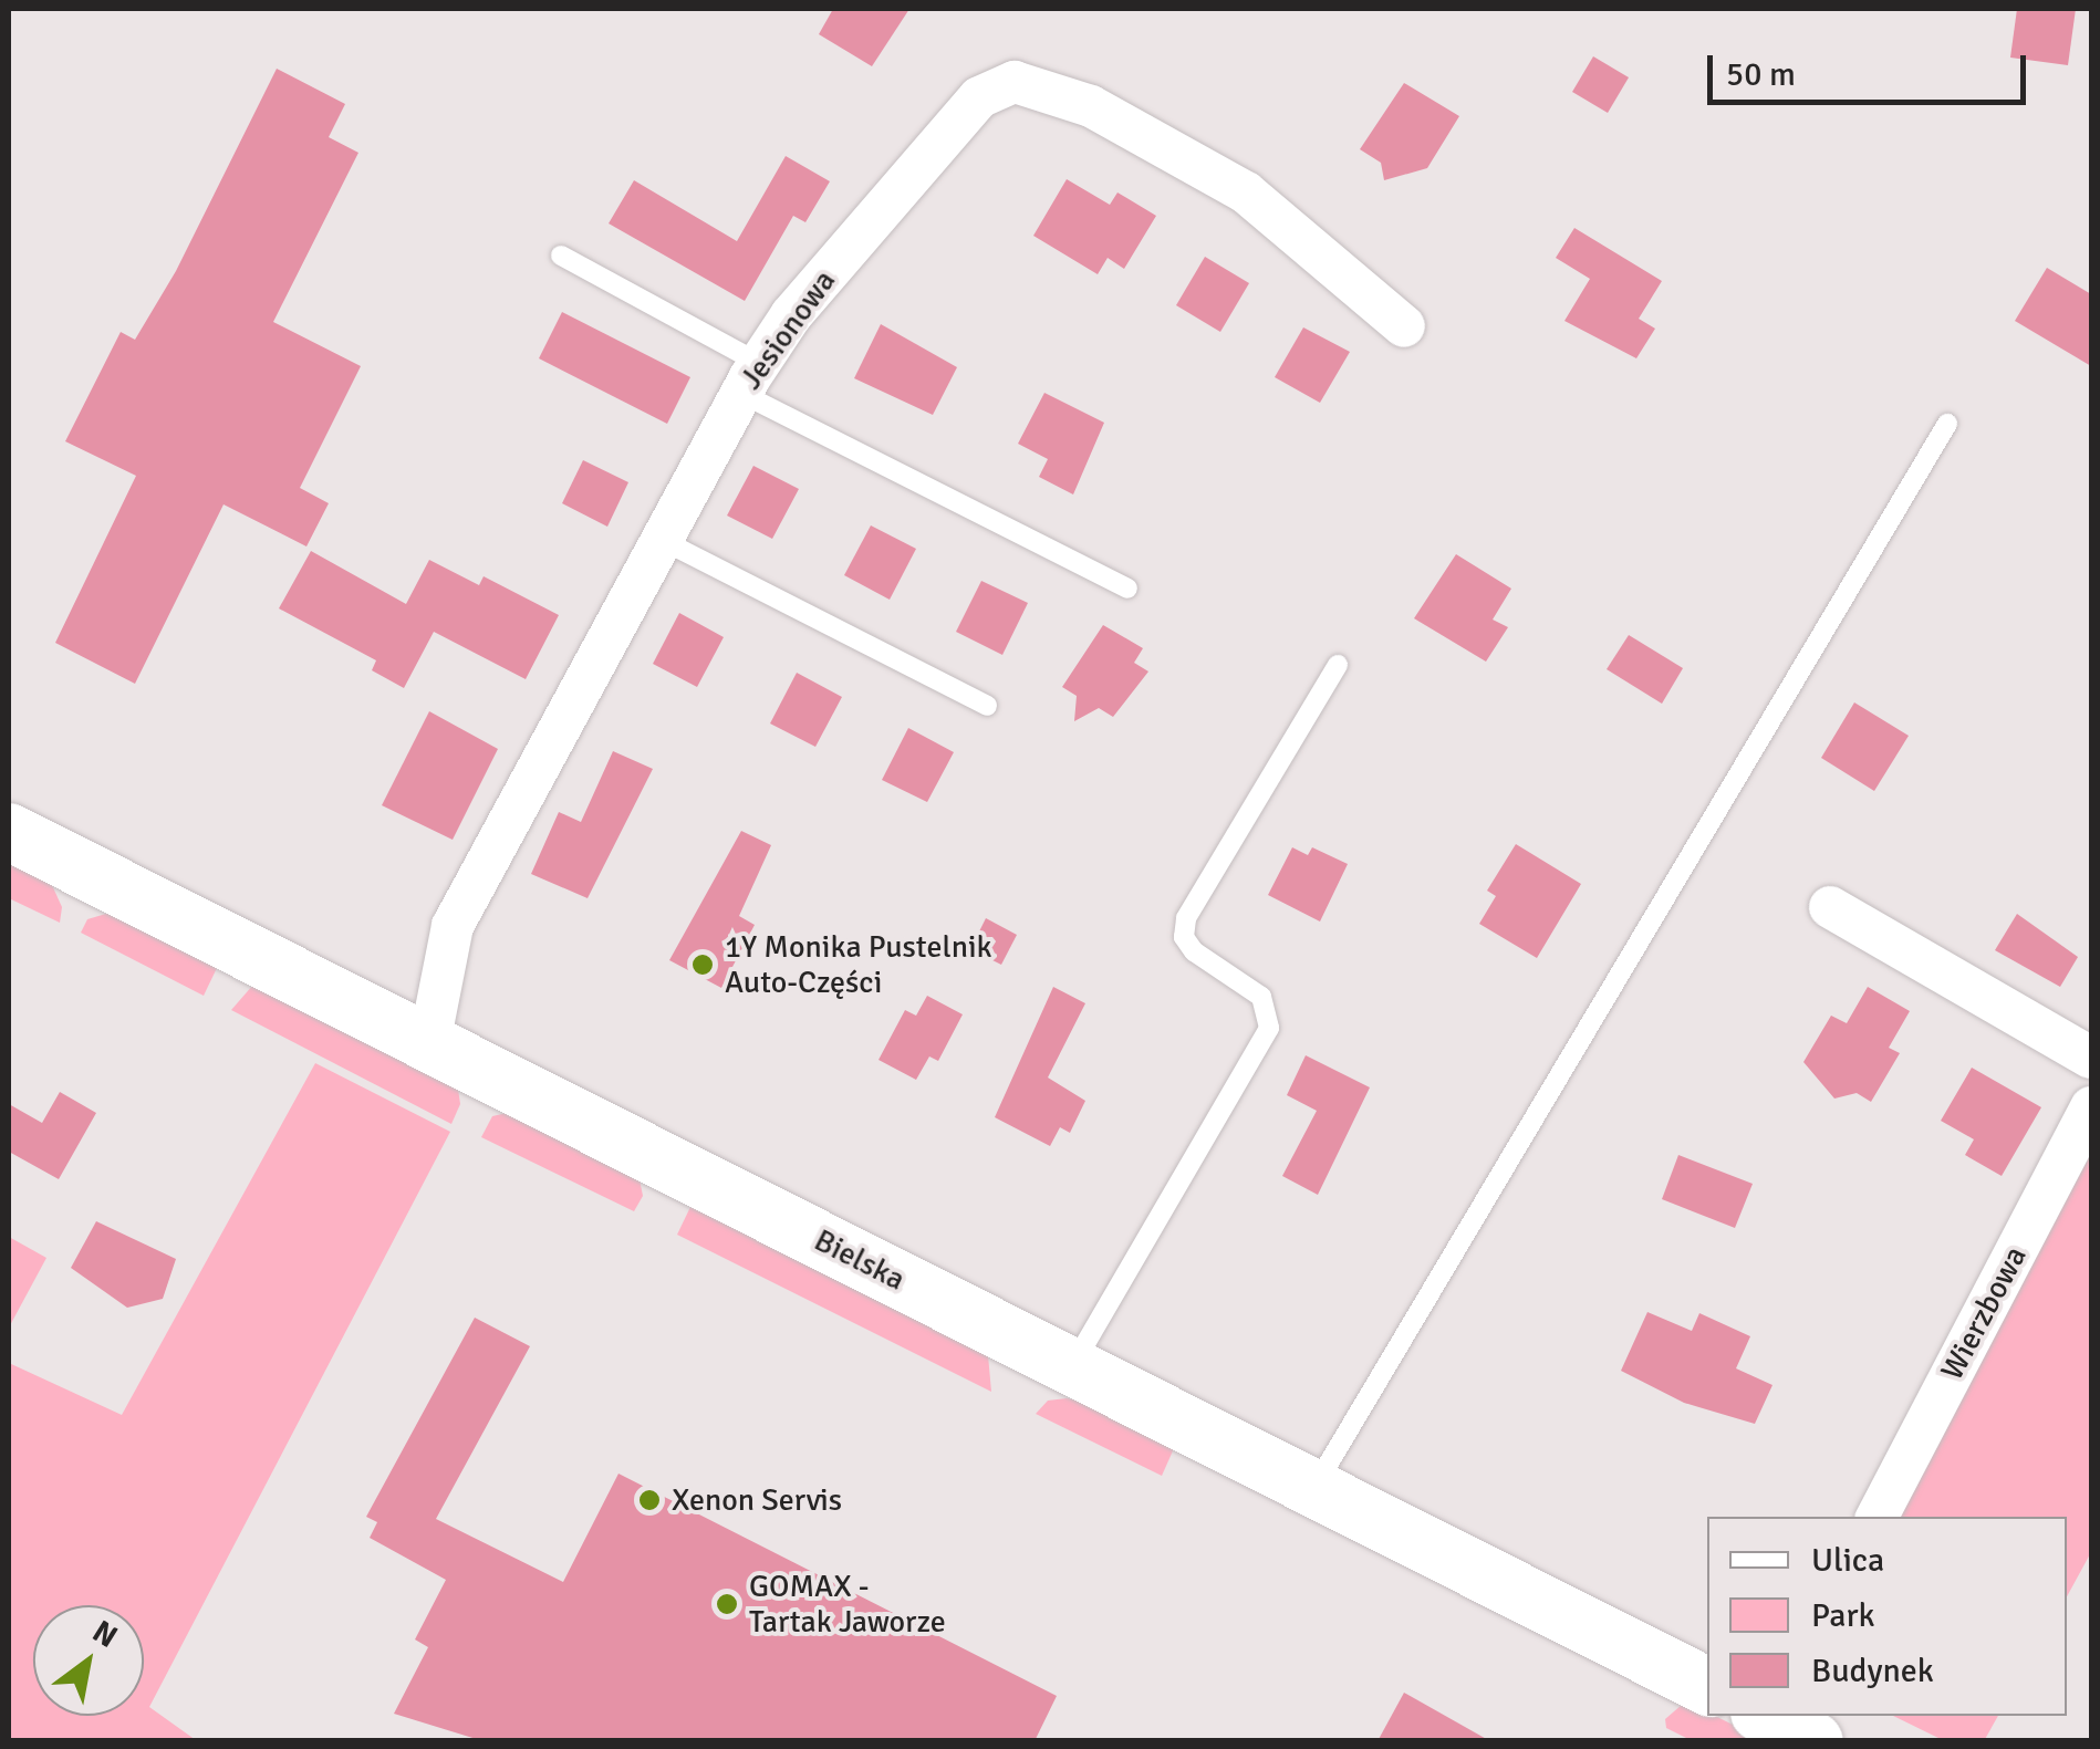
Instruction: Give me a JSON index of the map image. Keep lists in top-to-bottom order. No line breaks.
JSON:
{"streets":{"main road":["Bielska"],"street":["Jesionowa","Wierzbowa"]},"crossings":[["Jesionowa","Bielska"]],"places":["1Y Monika Pustelnik Auto-Części","Xenon Servis","GOMAX - Tartak Jaworze"],"legend":["Ulica","Park","Budynek"],"scale_bar":"50 m","north":"top right"}
